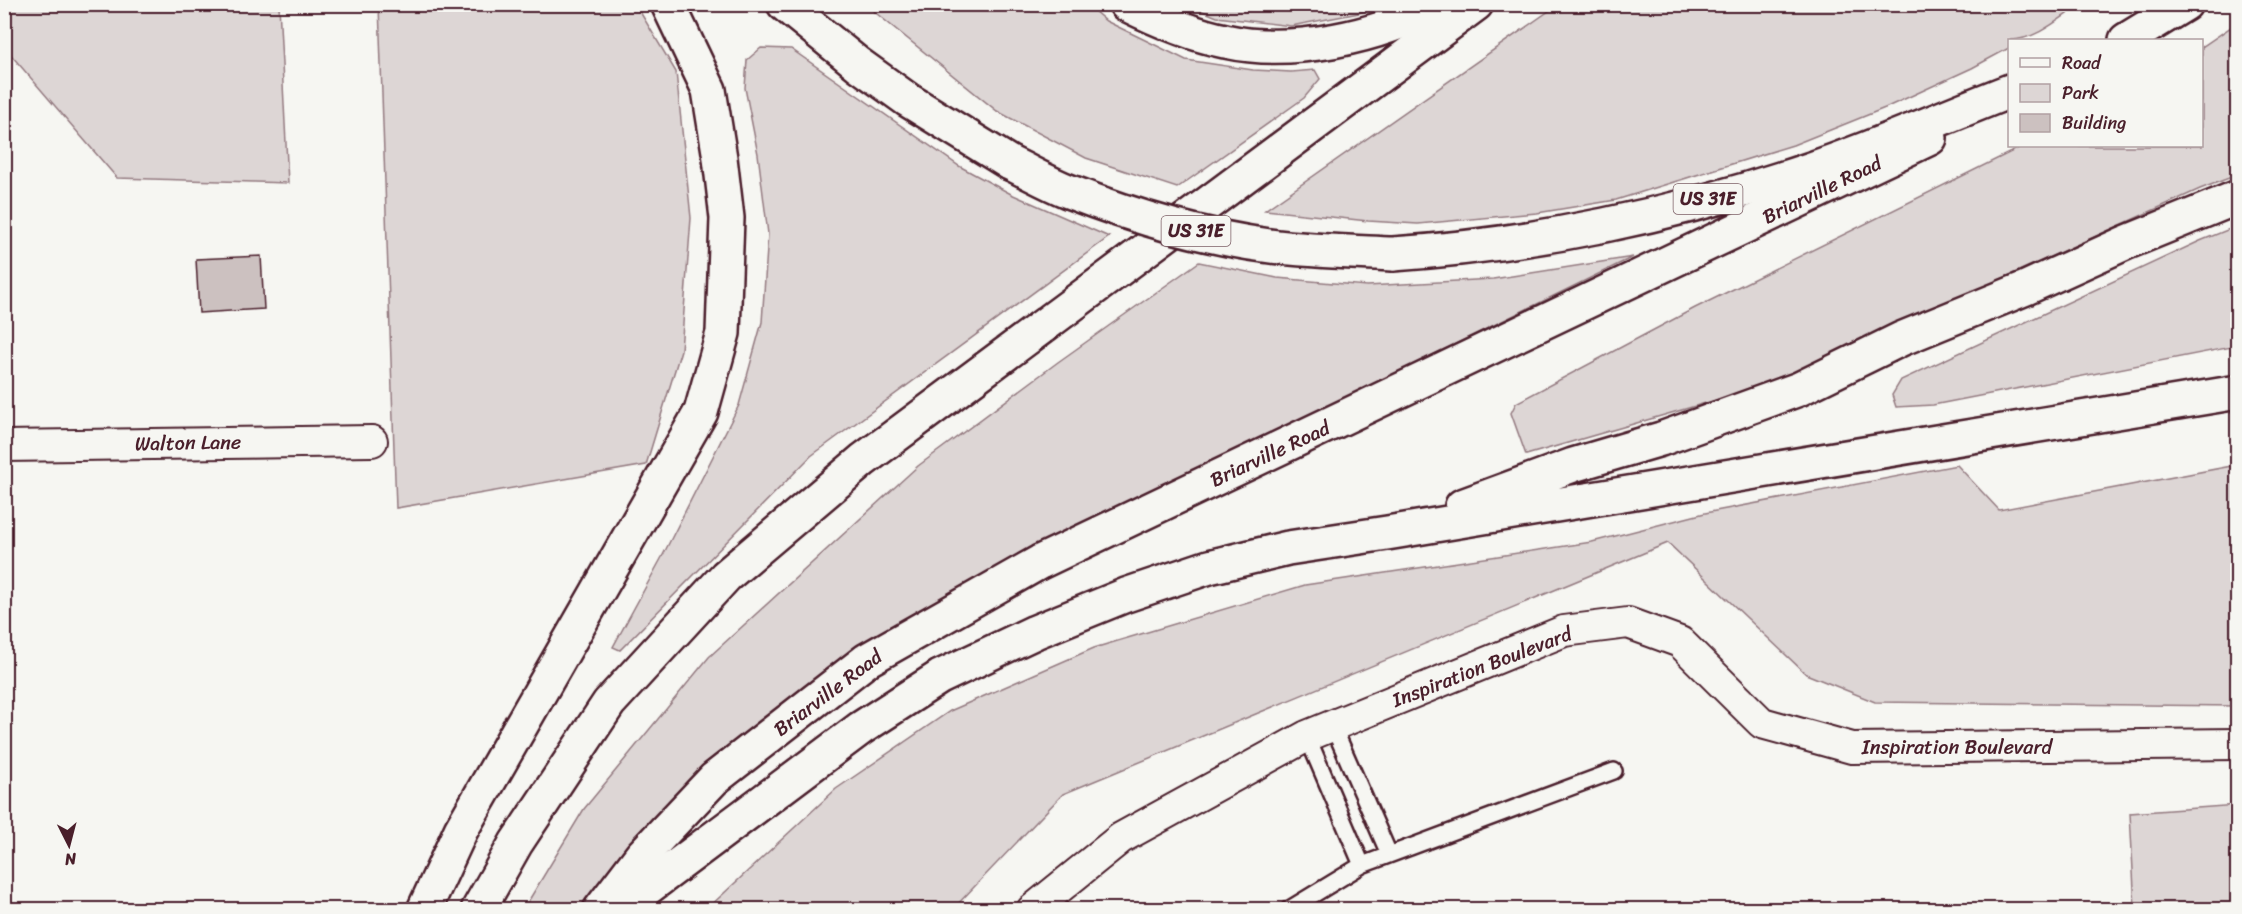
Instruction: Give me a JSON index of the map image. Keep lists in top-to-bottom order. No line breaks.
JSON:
{"streets":{"main road":["Briarville Road","US 31E"],"street":["Walton Lane","Inspiration Boulevard"]},"legend":["Road","Park","Building"],"north":"bottom"}
